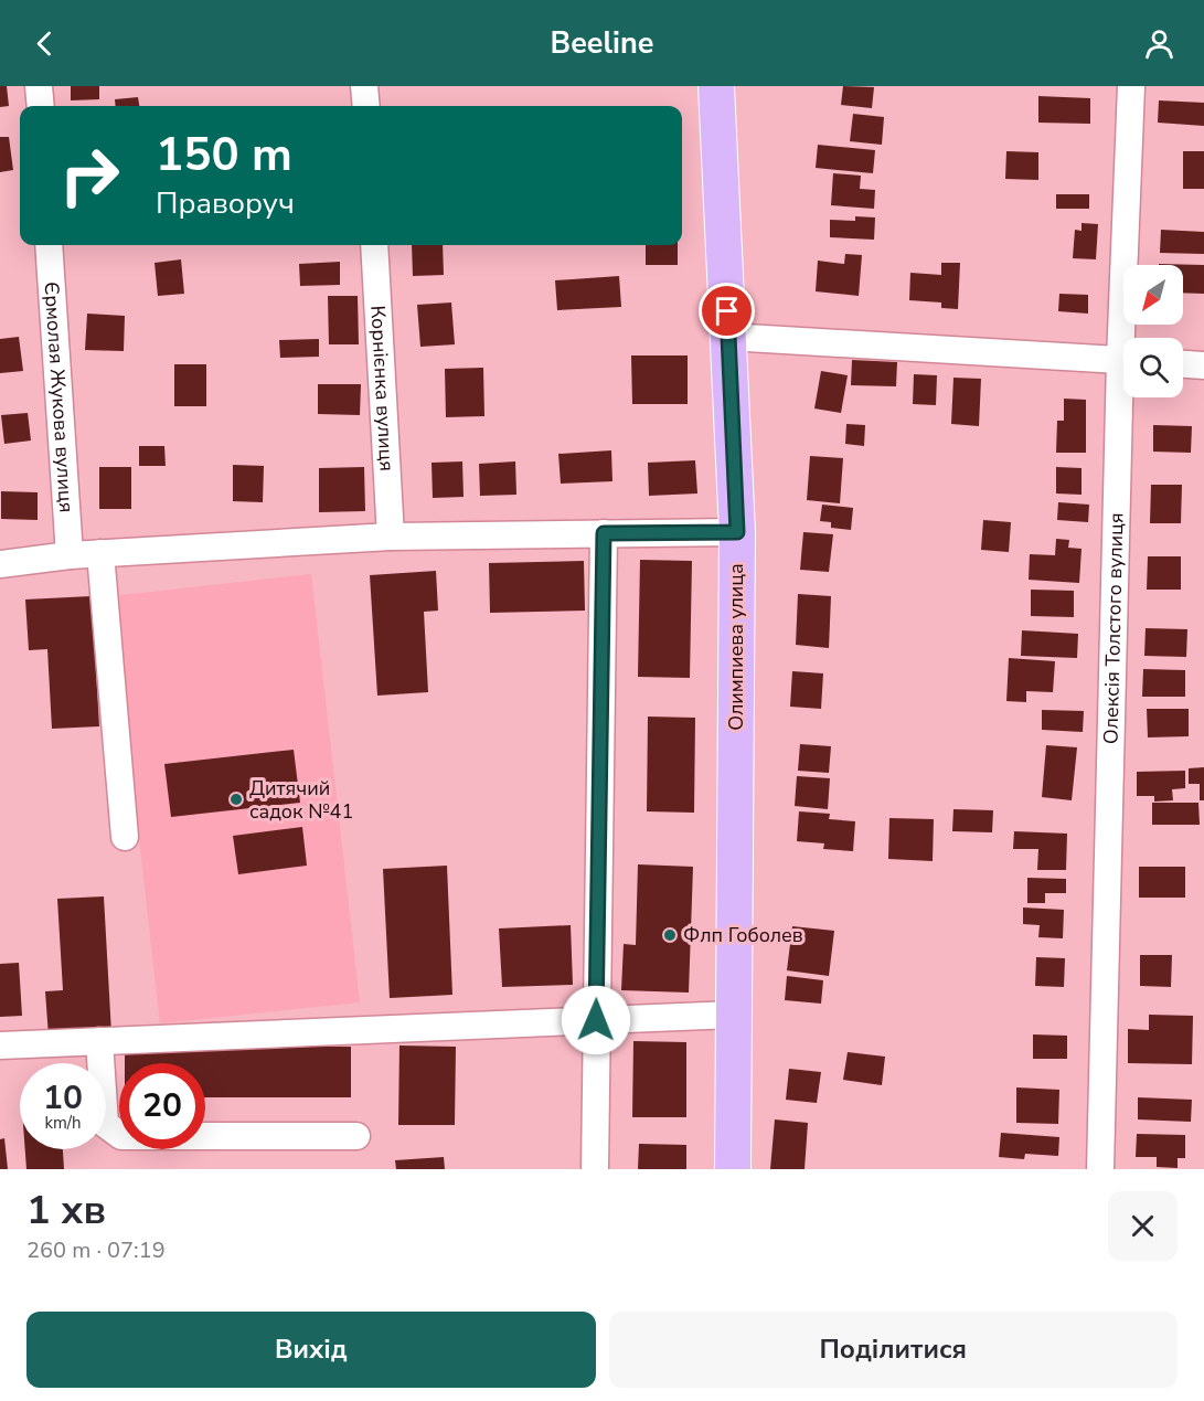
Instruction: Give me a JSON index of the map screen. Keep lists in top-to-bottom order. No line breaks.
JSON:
{"streets":{"main road":["Олимпиева улица"],"street":["Корнієнка вулиця","Єрмолая Жукова вулиця","Олексія Толстого вулиця"]},"places":["Дитячий садок №41","Флп Гоболев"],"north":"bottom left","page":{"header":"Beeline","turn":["150 m","Праворуч"],"speed":"10 km/h","limit":"20","heading":["1 хв","260 m · 07:19"],"buttons":["Вихід","Поділитися"]}}
